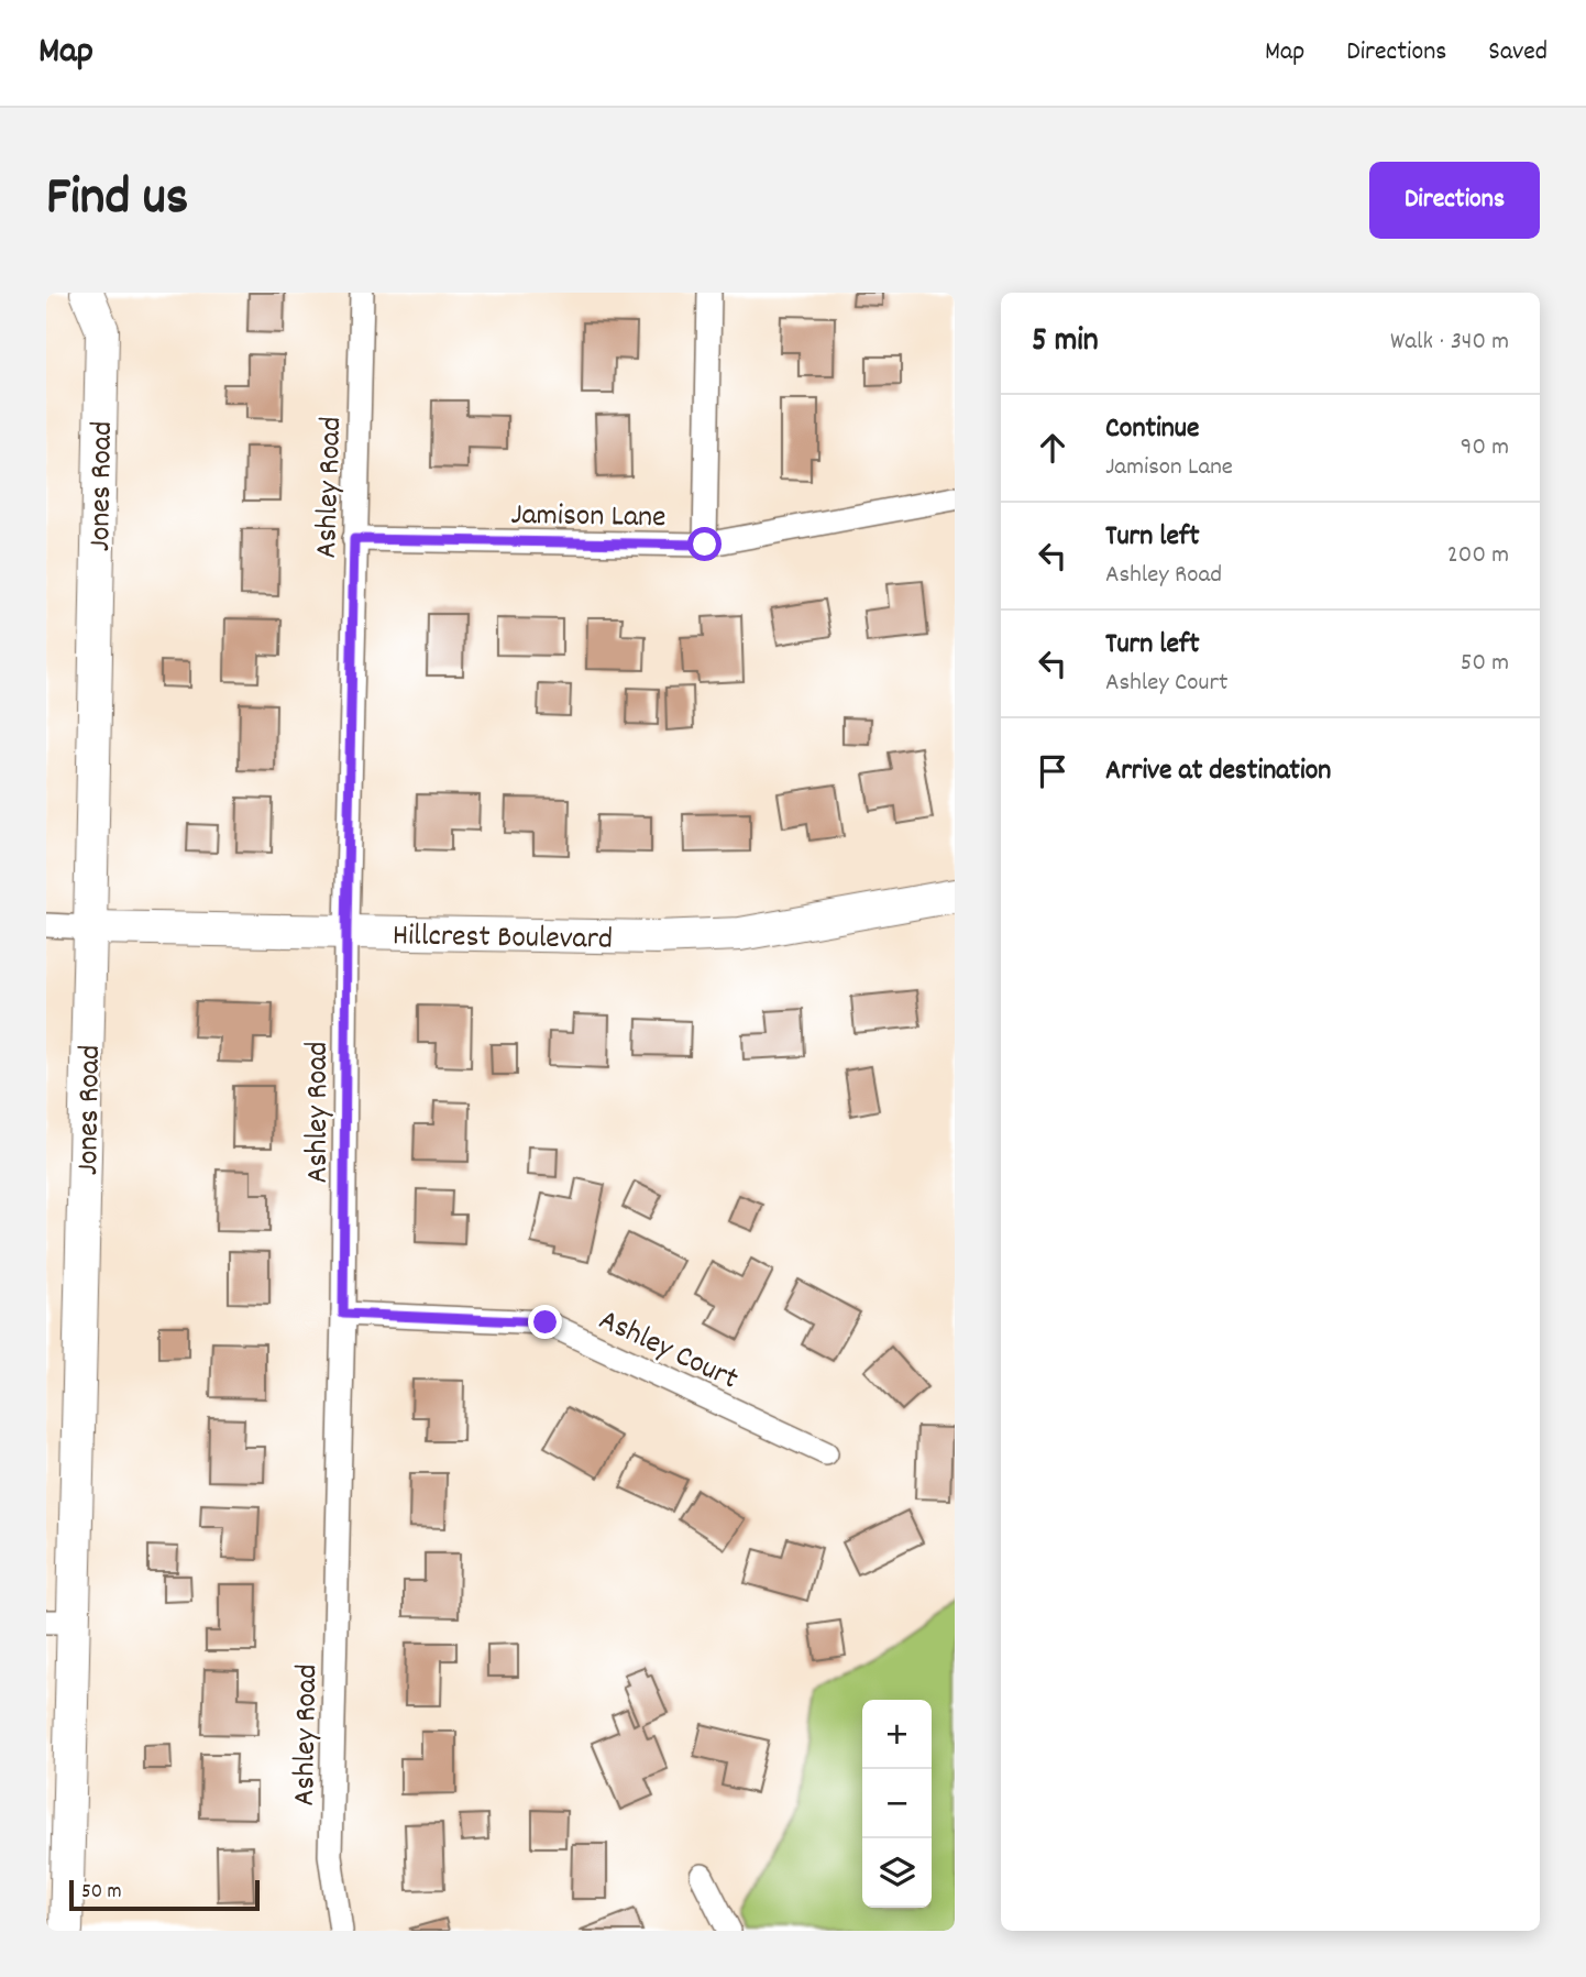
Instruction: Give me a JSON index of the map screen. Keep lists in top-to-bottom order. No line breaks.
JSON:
{"streets":{"street":["Jones Road","Ashley Road","Jamison Lane","Hillcrest Boulevard","Ashley Court"]},"crossings":[["Jones Road","Hillcrest Boulevard"],["Ashley Road","Jamison Lane"],["Ashley Road","Hillcrest Boulevard"],["Ashley Road","Ashley Court"]],"scale_bar":"50 m","page":{"header":"Map","nav":["Map","Directions","Saved"],"title":"Find us","buttons":"Directions","heading":["5 min","Walk · 340 m"],"list":[["Continue","Jamison Lane","90 m"],["Turn left","Ashley Road","200 m"],["Turn left","Ashley Court","50 m"],"Arrive at destination"],"map_buttons":["+","−"],"scale":"50 m"}}
